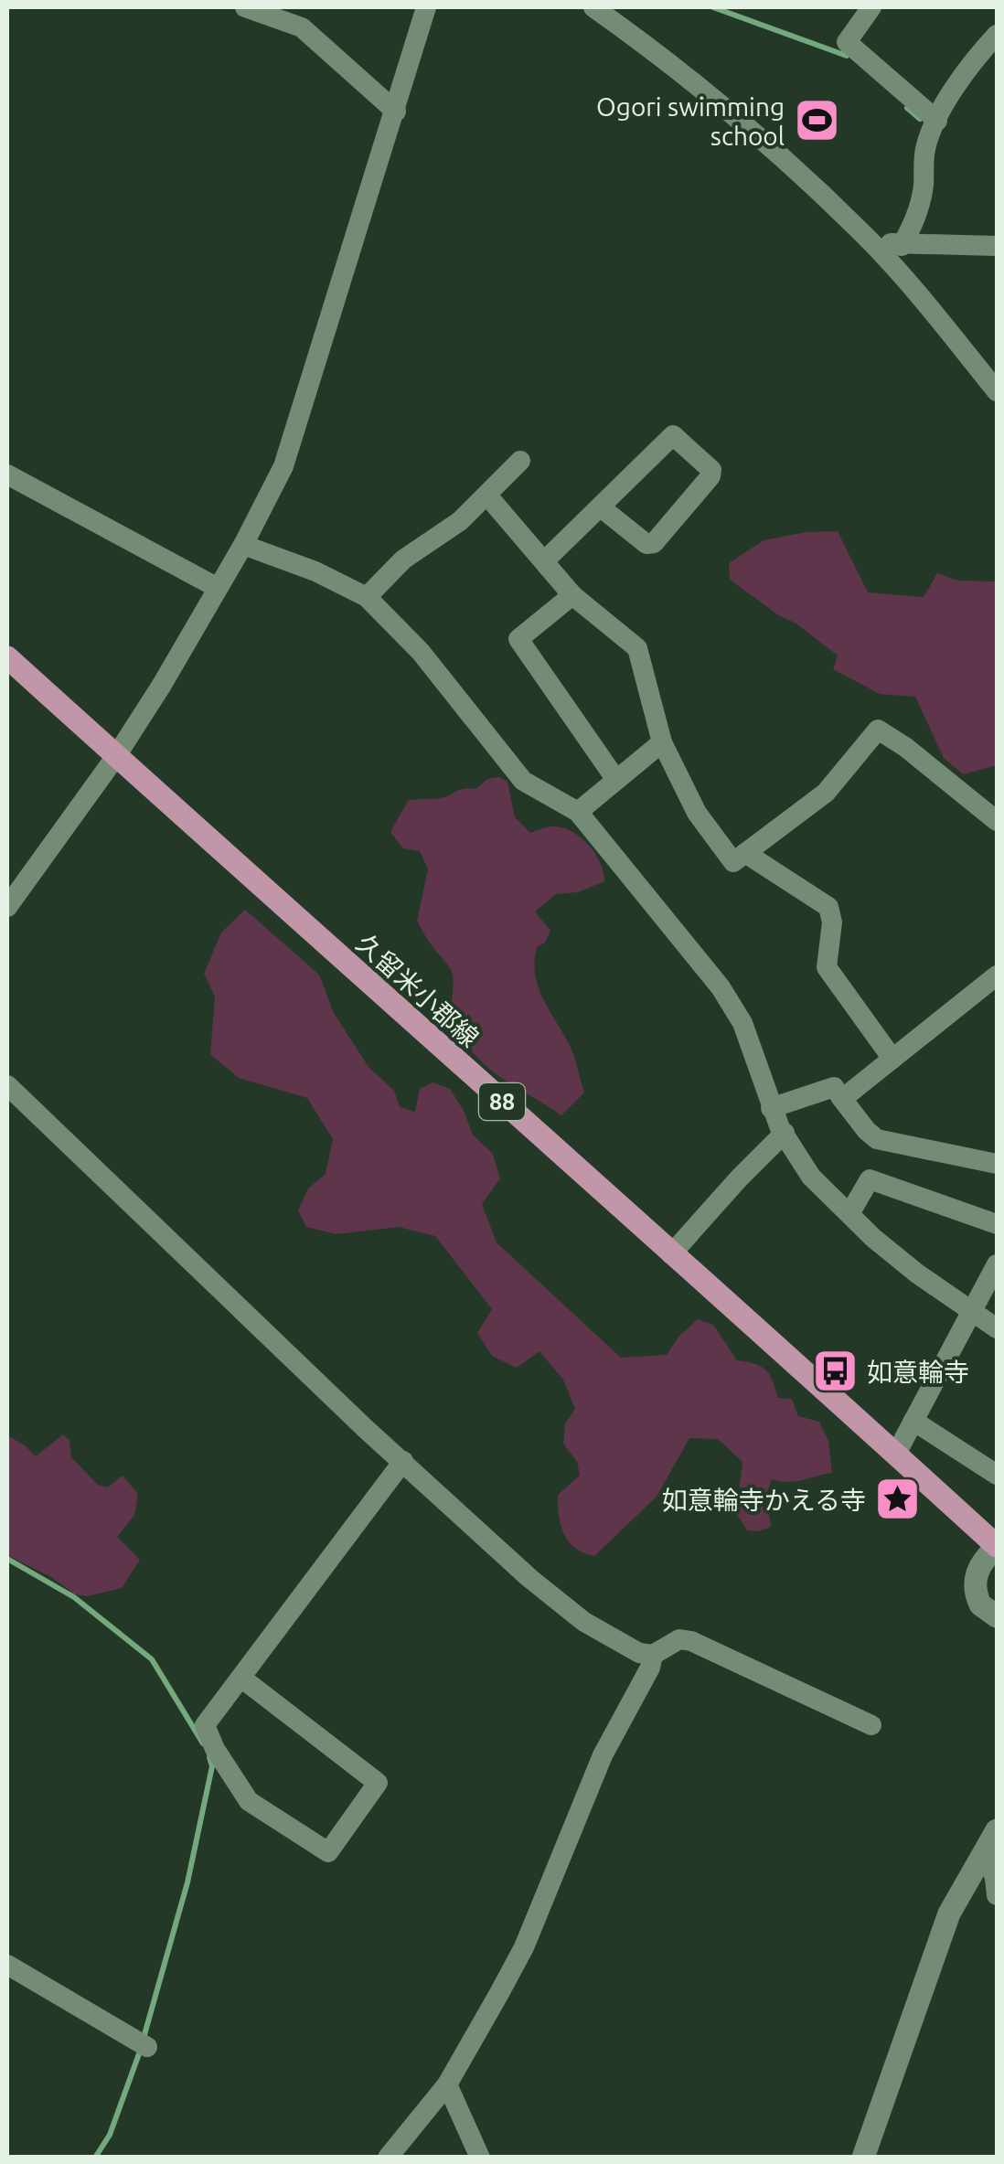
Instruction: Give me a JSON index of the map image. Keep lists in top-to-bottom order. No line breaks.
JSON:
{"streets":{"main road":["久留米小郡線","88"]},"places":{"sports":["Ogori swimming school"],"bus stop":["如意輪寺"],"place":["如意輪寺かえる寺"]}}
